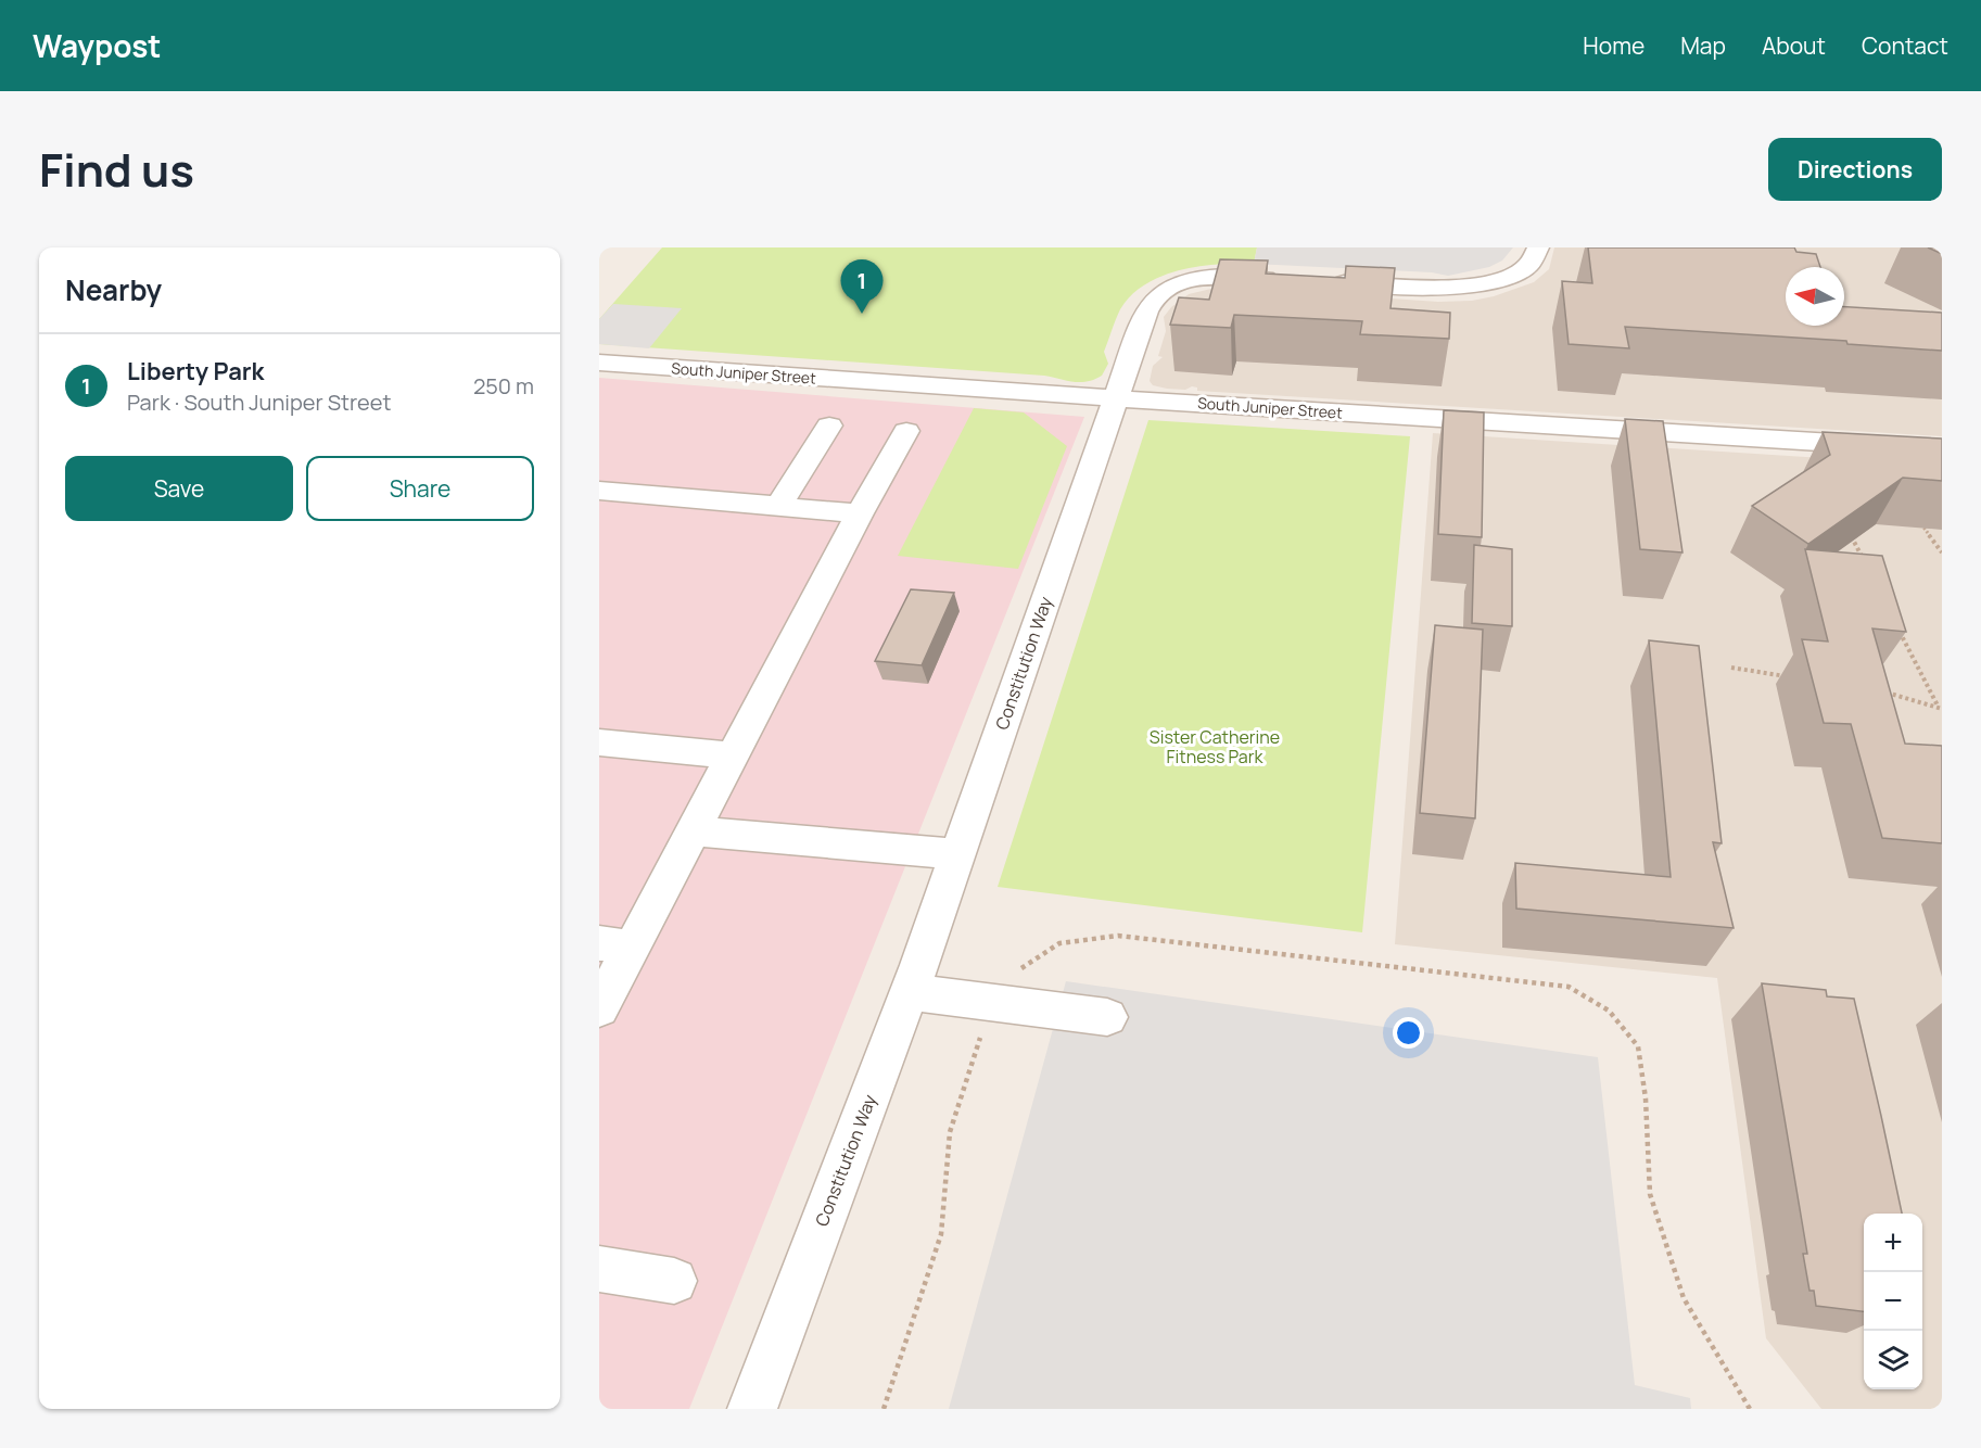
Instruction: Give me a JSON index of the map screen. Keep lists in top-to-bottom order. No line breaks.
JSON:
{"streets":{"street":["South Juniper Street","Constitution Way"]},"crossings":[["South Juniper Street","Constitution Way"]],"parks":["Sister Catherine Fitness Park"],"north":"left","page":{"header":"Waypost","nav":["Home","Map","About","Contact"],"title":"Find us","buttons":["Directions",["Save","Share"]],"heading":"Nearby","pins":"1","list":[{"mark":"1","name":"Liberty Park","note":"Park · South Juniper Street","value":"250 m"}],"map_buttons":["+","−"]}}
